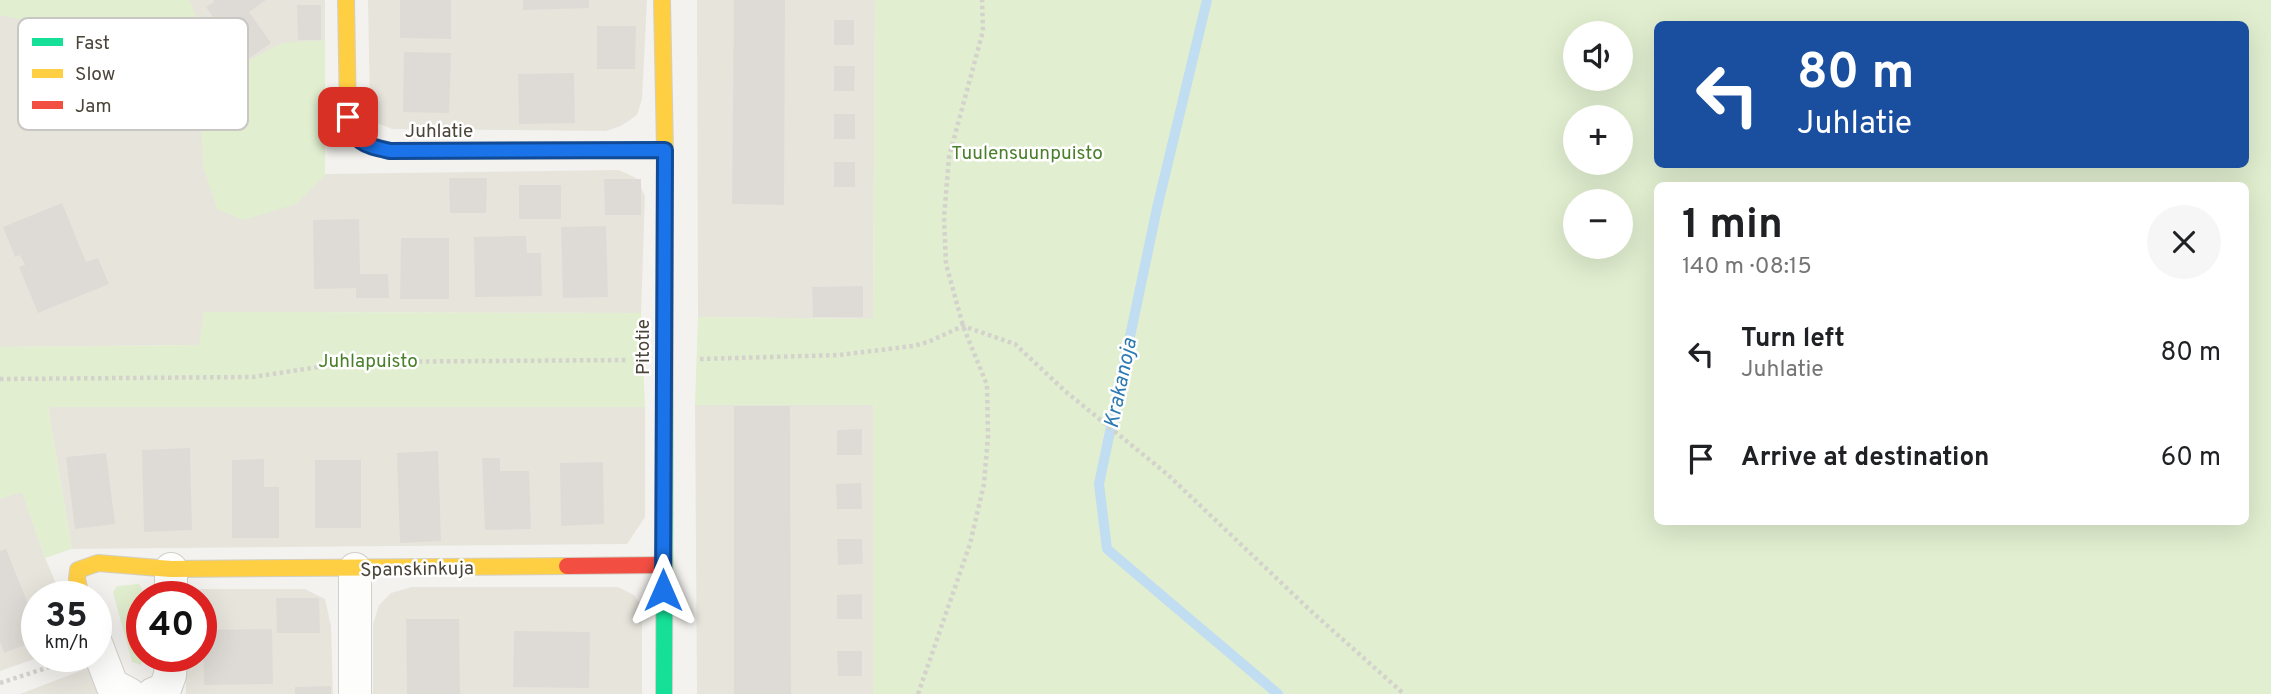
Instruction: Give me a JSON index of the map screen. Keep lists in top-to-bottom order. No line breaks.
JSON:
{"streets":{"street":["Juhlatie","Pitotie","Spanskinkuja"]},"crossings":[["Juhlatie","Pitotie"],["Pitotie","Spanskinkuja"]],"water":["Krakanoja"],"parks":["Tuulensuunpuisto","Juhlapuisto"],"legend":["Fast","Slow","Jam"],"page":{"map_buttons":["+","−"],"turn":["80 m","Juhlatie"],"heading":["1 min","140 m · 08:15"],"list":[{"name":"Turn left","note":"Juhlatie","value":"80 m"},{"name":"Arrive at destination","value":"60 m"}],"speed":"35 km/h","limit":"40"}}
